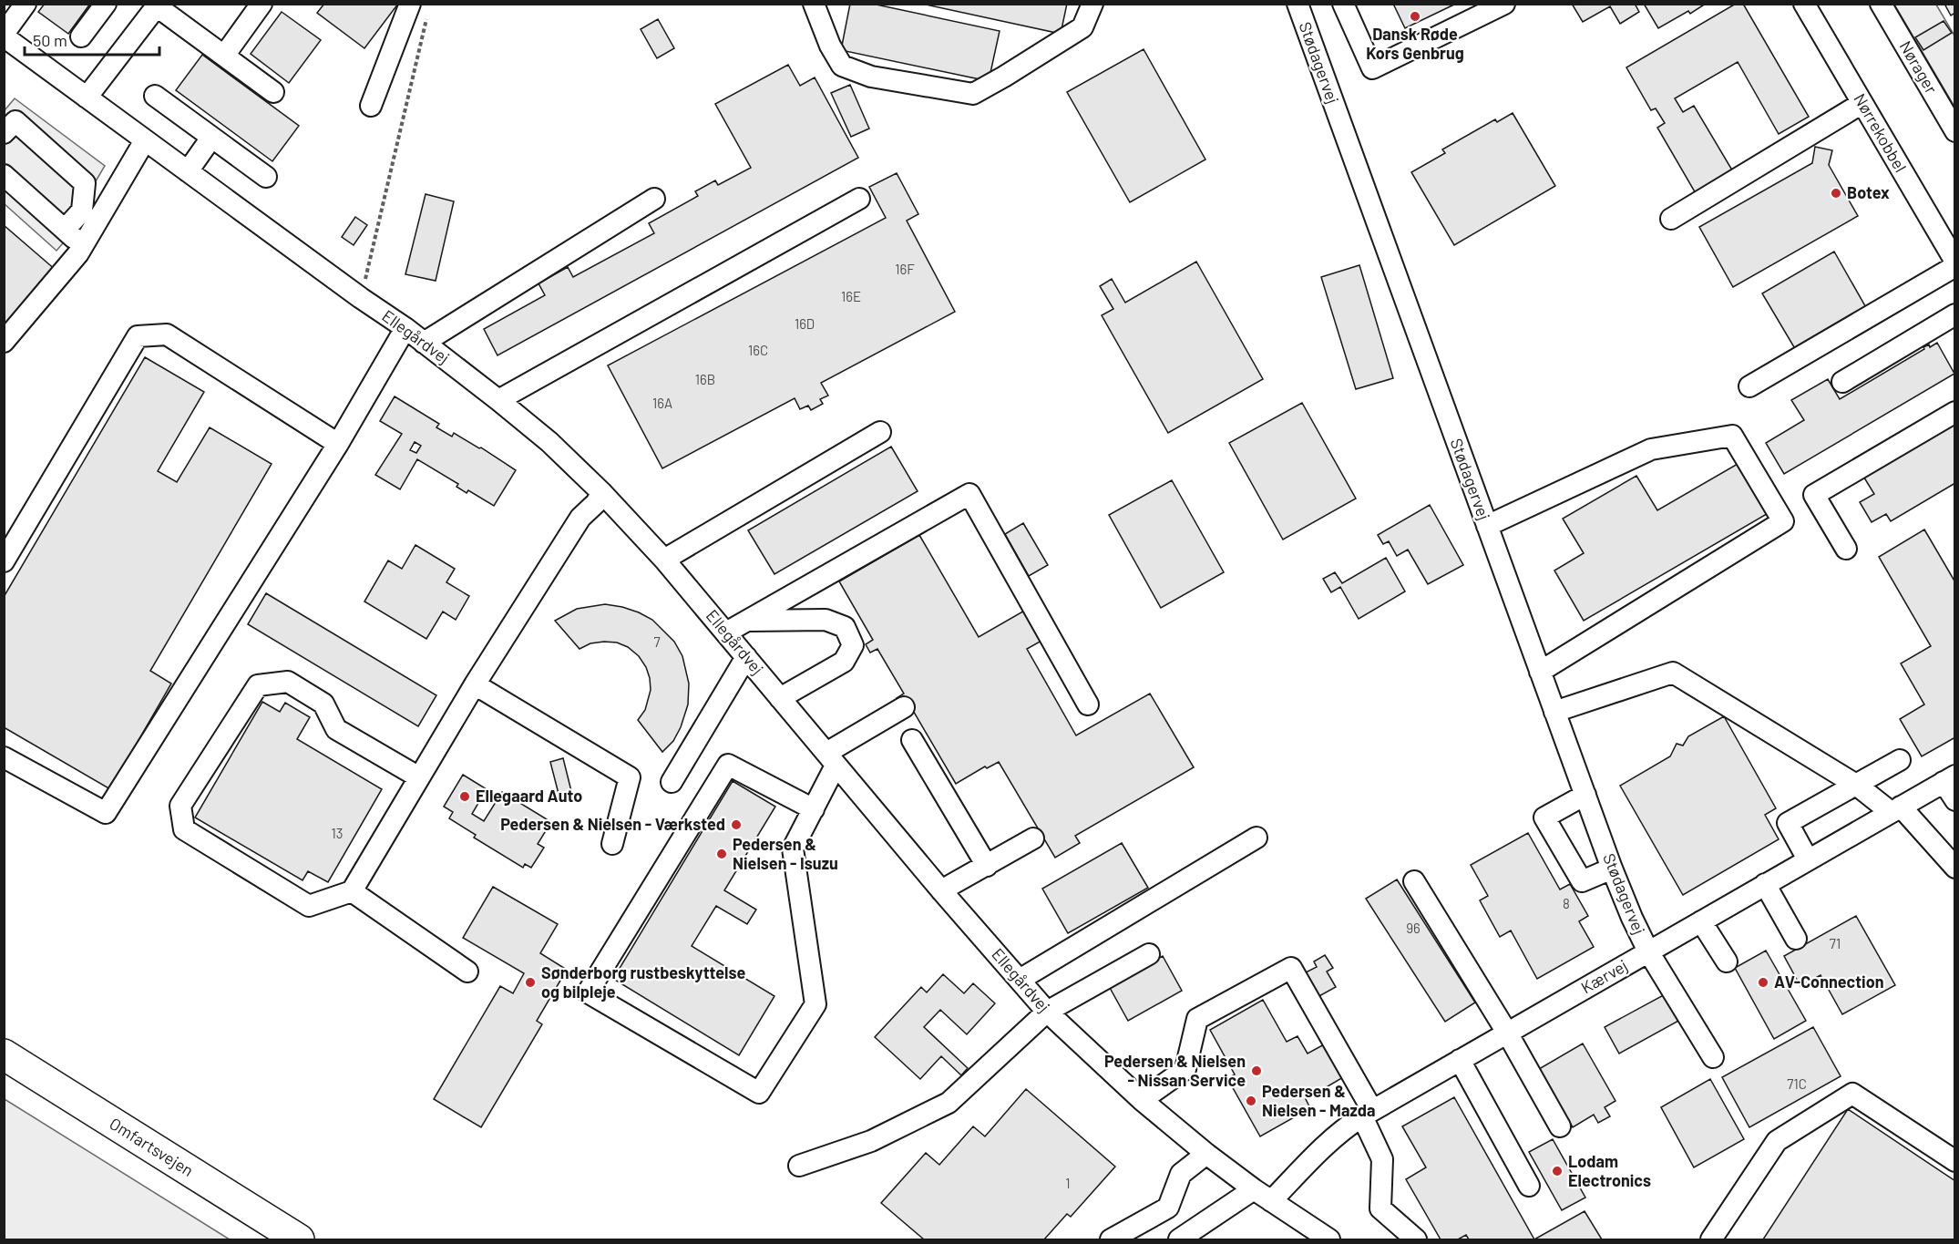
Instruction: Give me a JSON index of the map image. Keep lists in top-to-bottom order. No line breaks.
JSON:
{"streets":{"highway":["Omfartsvejen"],"street":["Stødagervej","Nørager","Nørrekobbel","Ellegårdvej","Kærvej"]},"crossings":[["Stødagervej","Kærvej"],["Ellegårdvej","Kærvej"]],"places":["Dansk Røde Kors Genbrug","Botex","Ellegaard Auto","Pedersen & Nielsen - Værksted","Pedersen & Nielsen - Isuzu","Sønderborg rustbeskyttelse og bilpleje","AV-Connection","Pedersen & Nielsen - Nissan Service","Pedersen & Nielsen - Mazda","Lodam Electronics"],"house_numbers":["16F","16E","16D","16C","16B","16A","7","13","8","96","71","71C","1"],"scale_bar":"50 m"}
